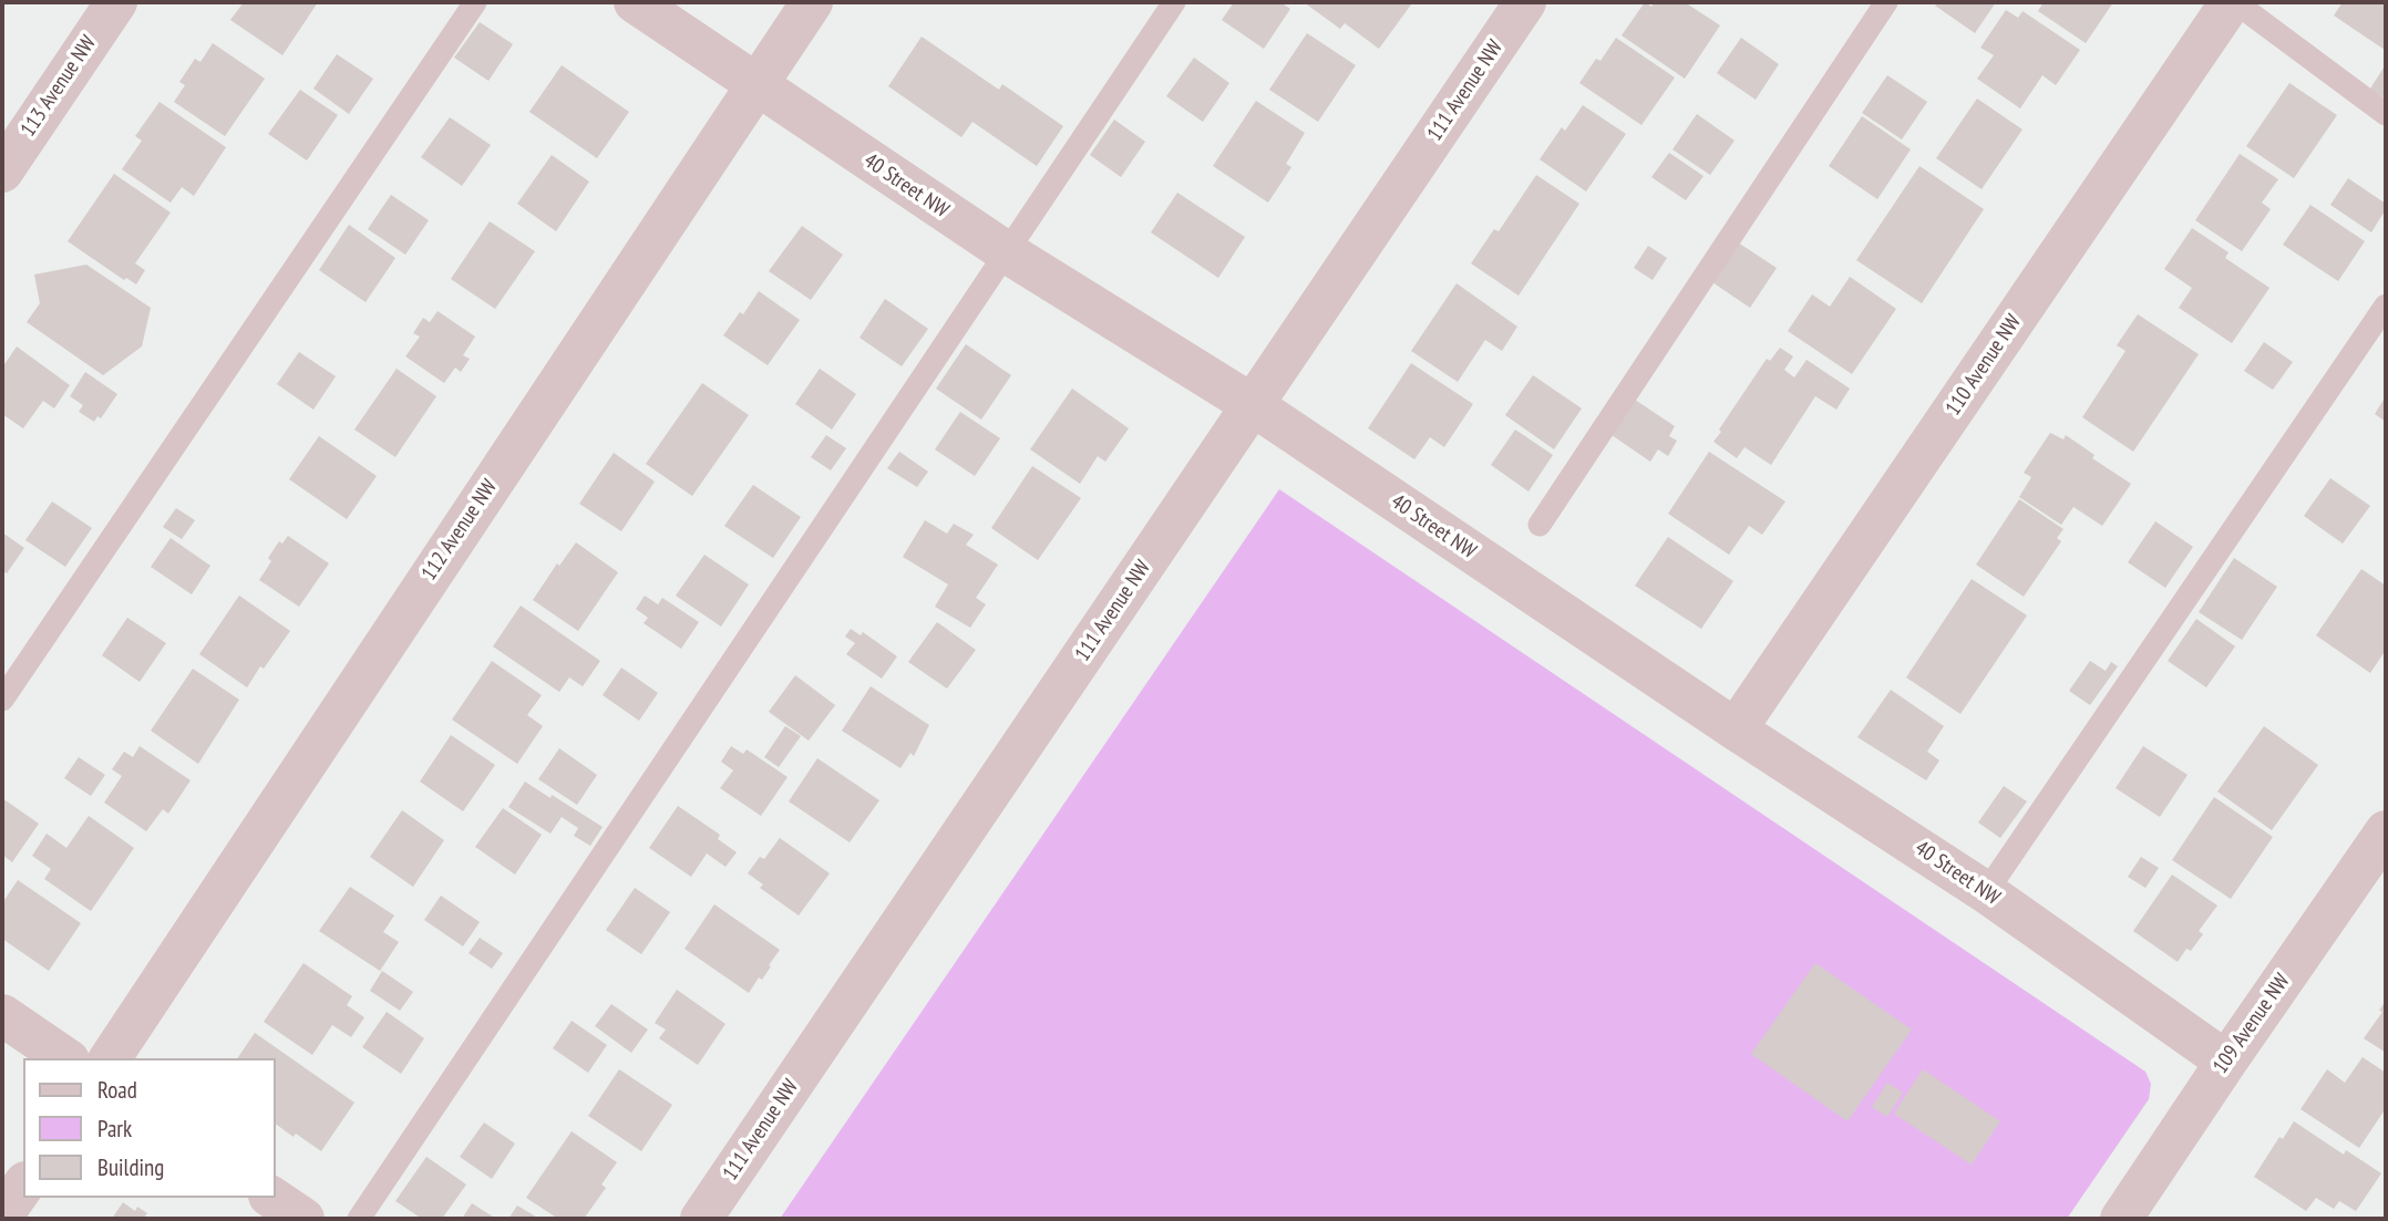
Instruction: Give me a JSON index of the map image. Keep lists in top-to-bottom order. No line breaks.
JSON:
{"streets":{"street":["113 Avenue NW","111 Avenue NW","40 Street NW","110 Avenue NW","112 Avenue NW","109 Avenue NW"]},"crossings":[["111 Avenue NW","40 Street NW"],["40 Street NW","110 Avenue NW"],["40 Street NW","112 Avenue NW"],["40 Street NW","109 Avenue NW"]],"legend":["Road","Park","Building"]}
